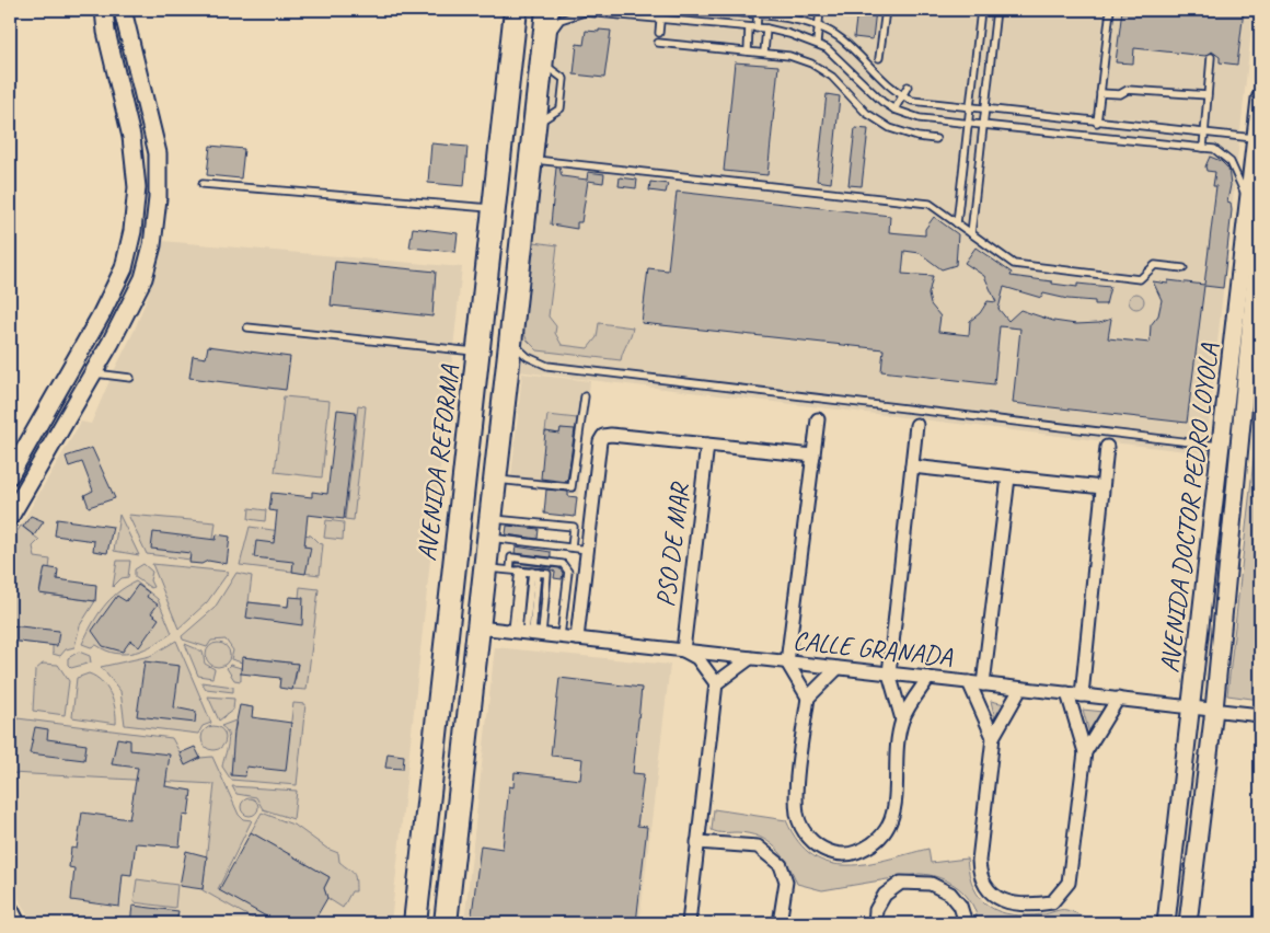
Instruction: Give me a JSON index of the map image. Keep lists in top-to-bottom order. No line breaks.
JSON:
{"streets":{"highway":["AVENIDA REFORMA"],"main road":["AVENIDA DOCTOR PEDRO LOYOLA"],"street":["PSO DE MAR","CALLE GRANADA"]},"crossings":[["AVENIDA DOCTOR PEDRO LOYOLA","CALLE GRANADA"],["PSO DE MAR","CALLE GRANADA"]]}
